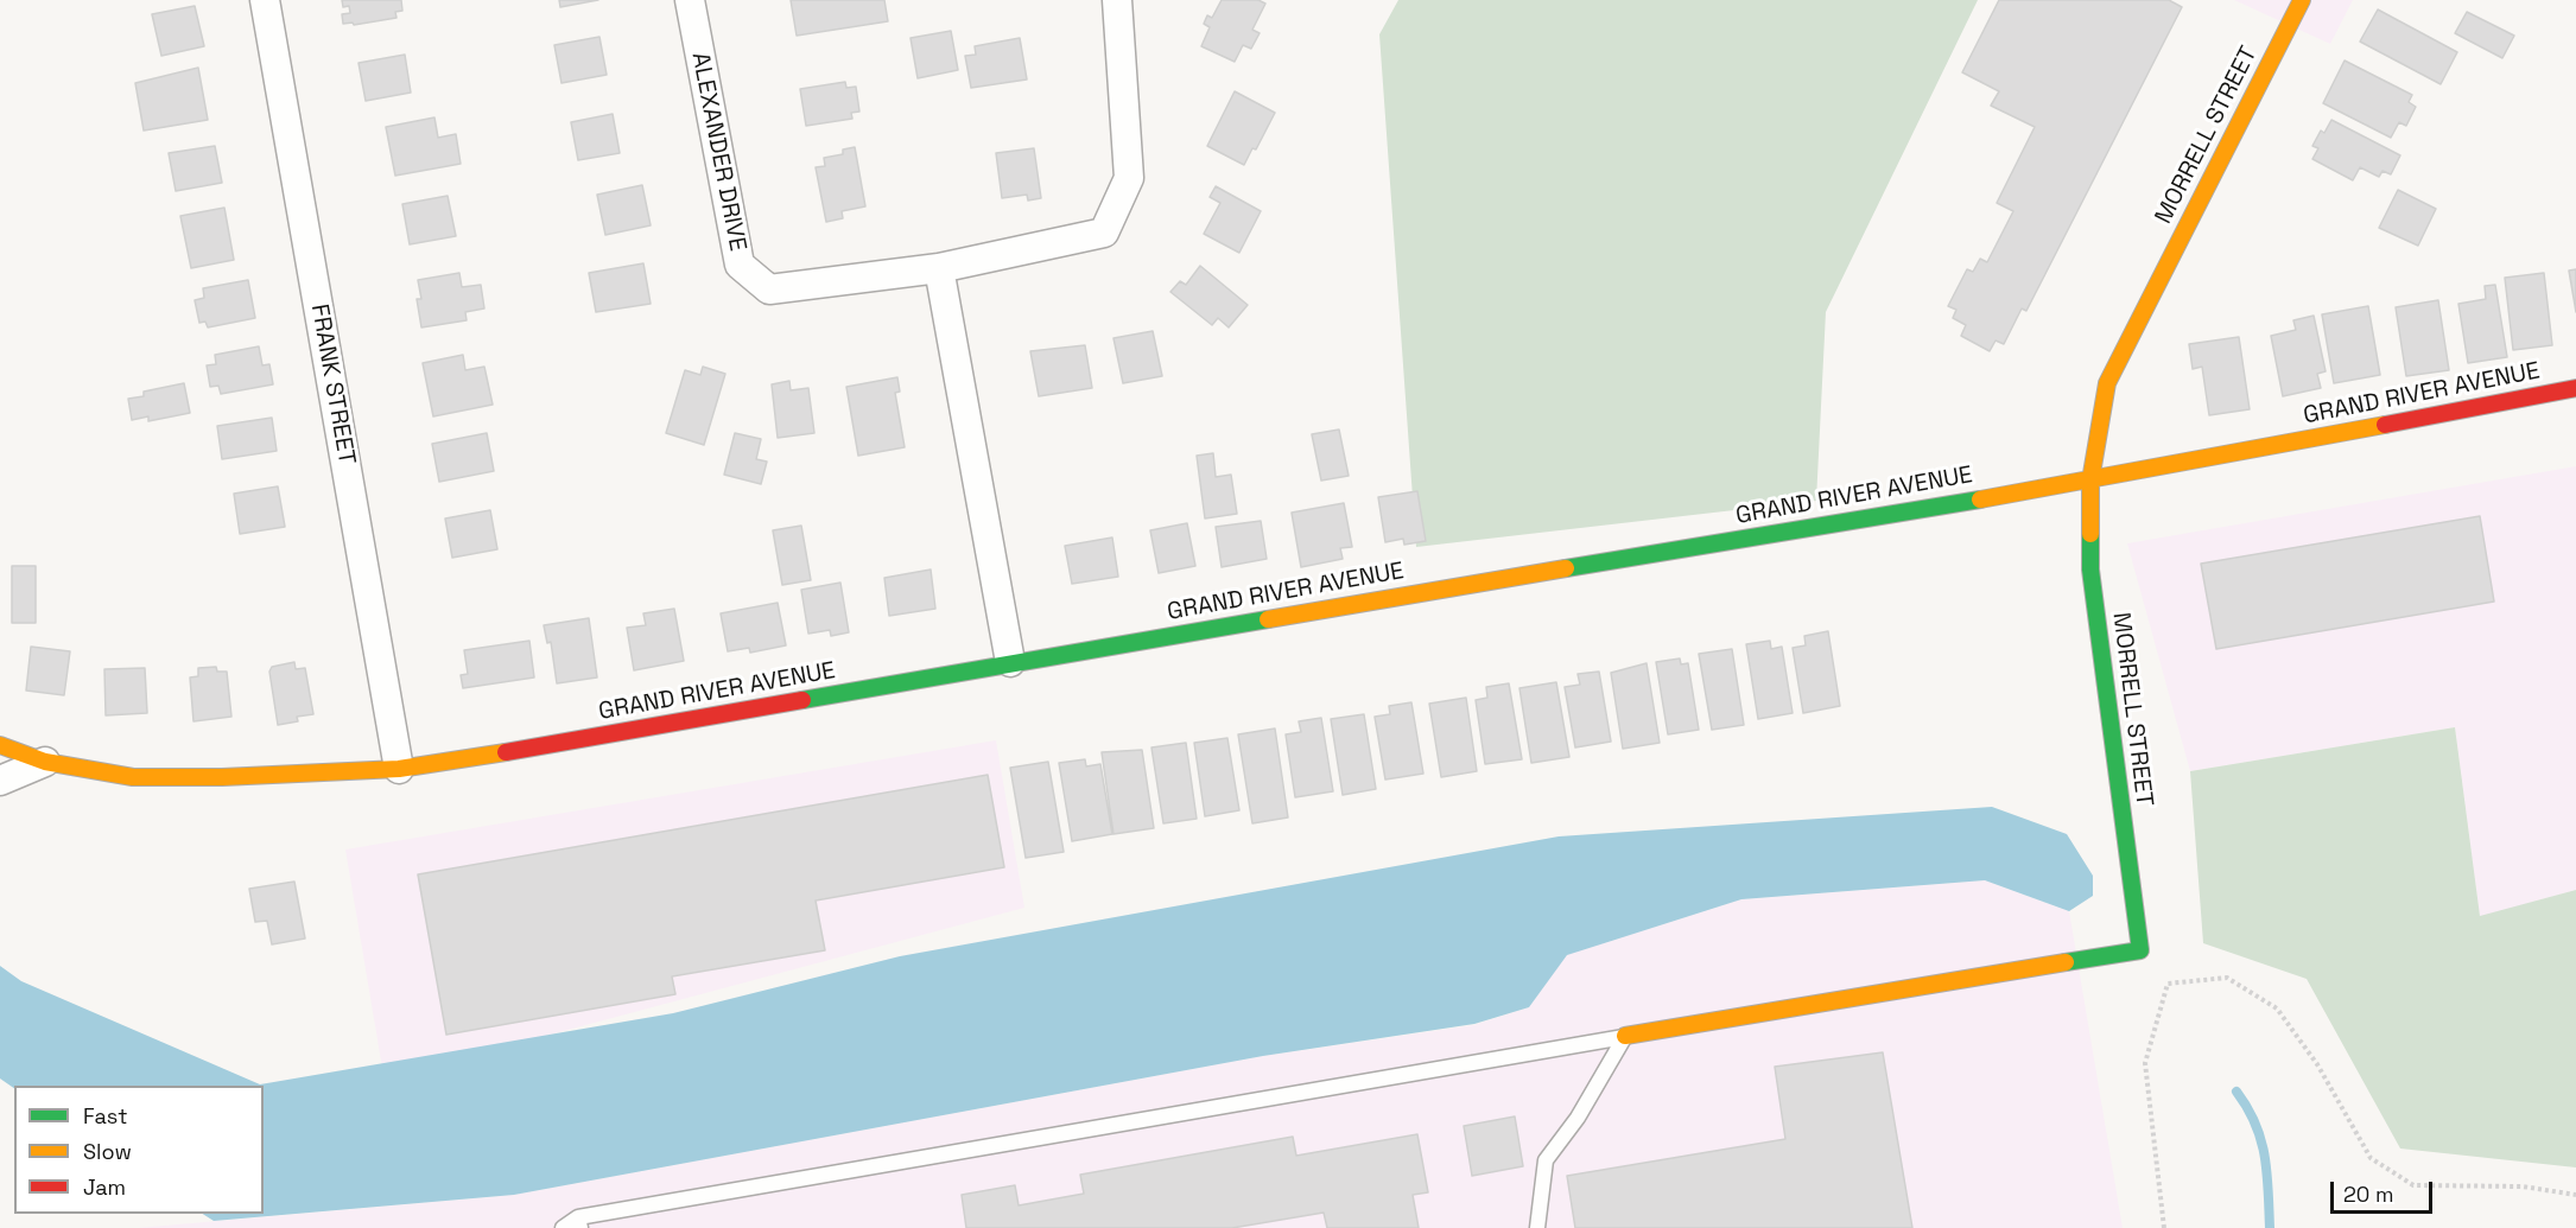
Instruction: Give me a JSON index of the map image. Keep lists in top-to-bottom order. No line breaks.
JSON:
{"streets":{"street":["MORRELL STREET","ALEXANDER DRIVE","FRANK STREET","GRAND RIVER AVENUE"]},"crossings":[["MORRELL STREET","GRAND RIVER AVENUE"],["FRANK STREET","GRAND RIVER AVENUE"]],"legend":["Fast","Slow","Jam"],"scale_bar":"20 m"}
